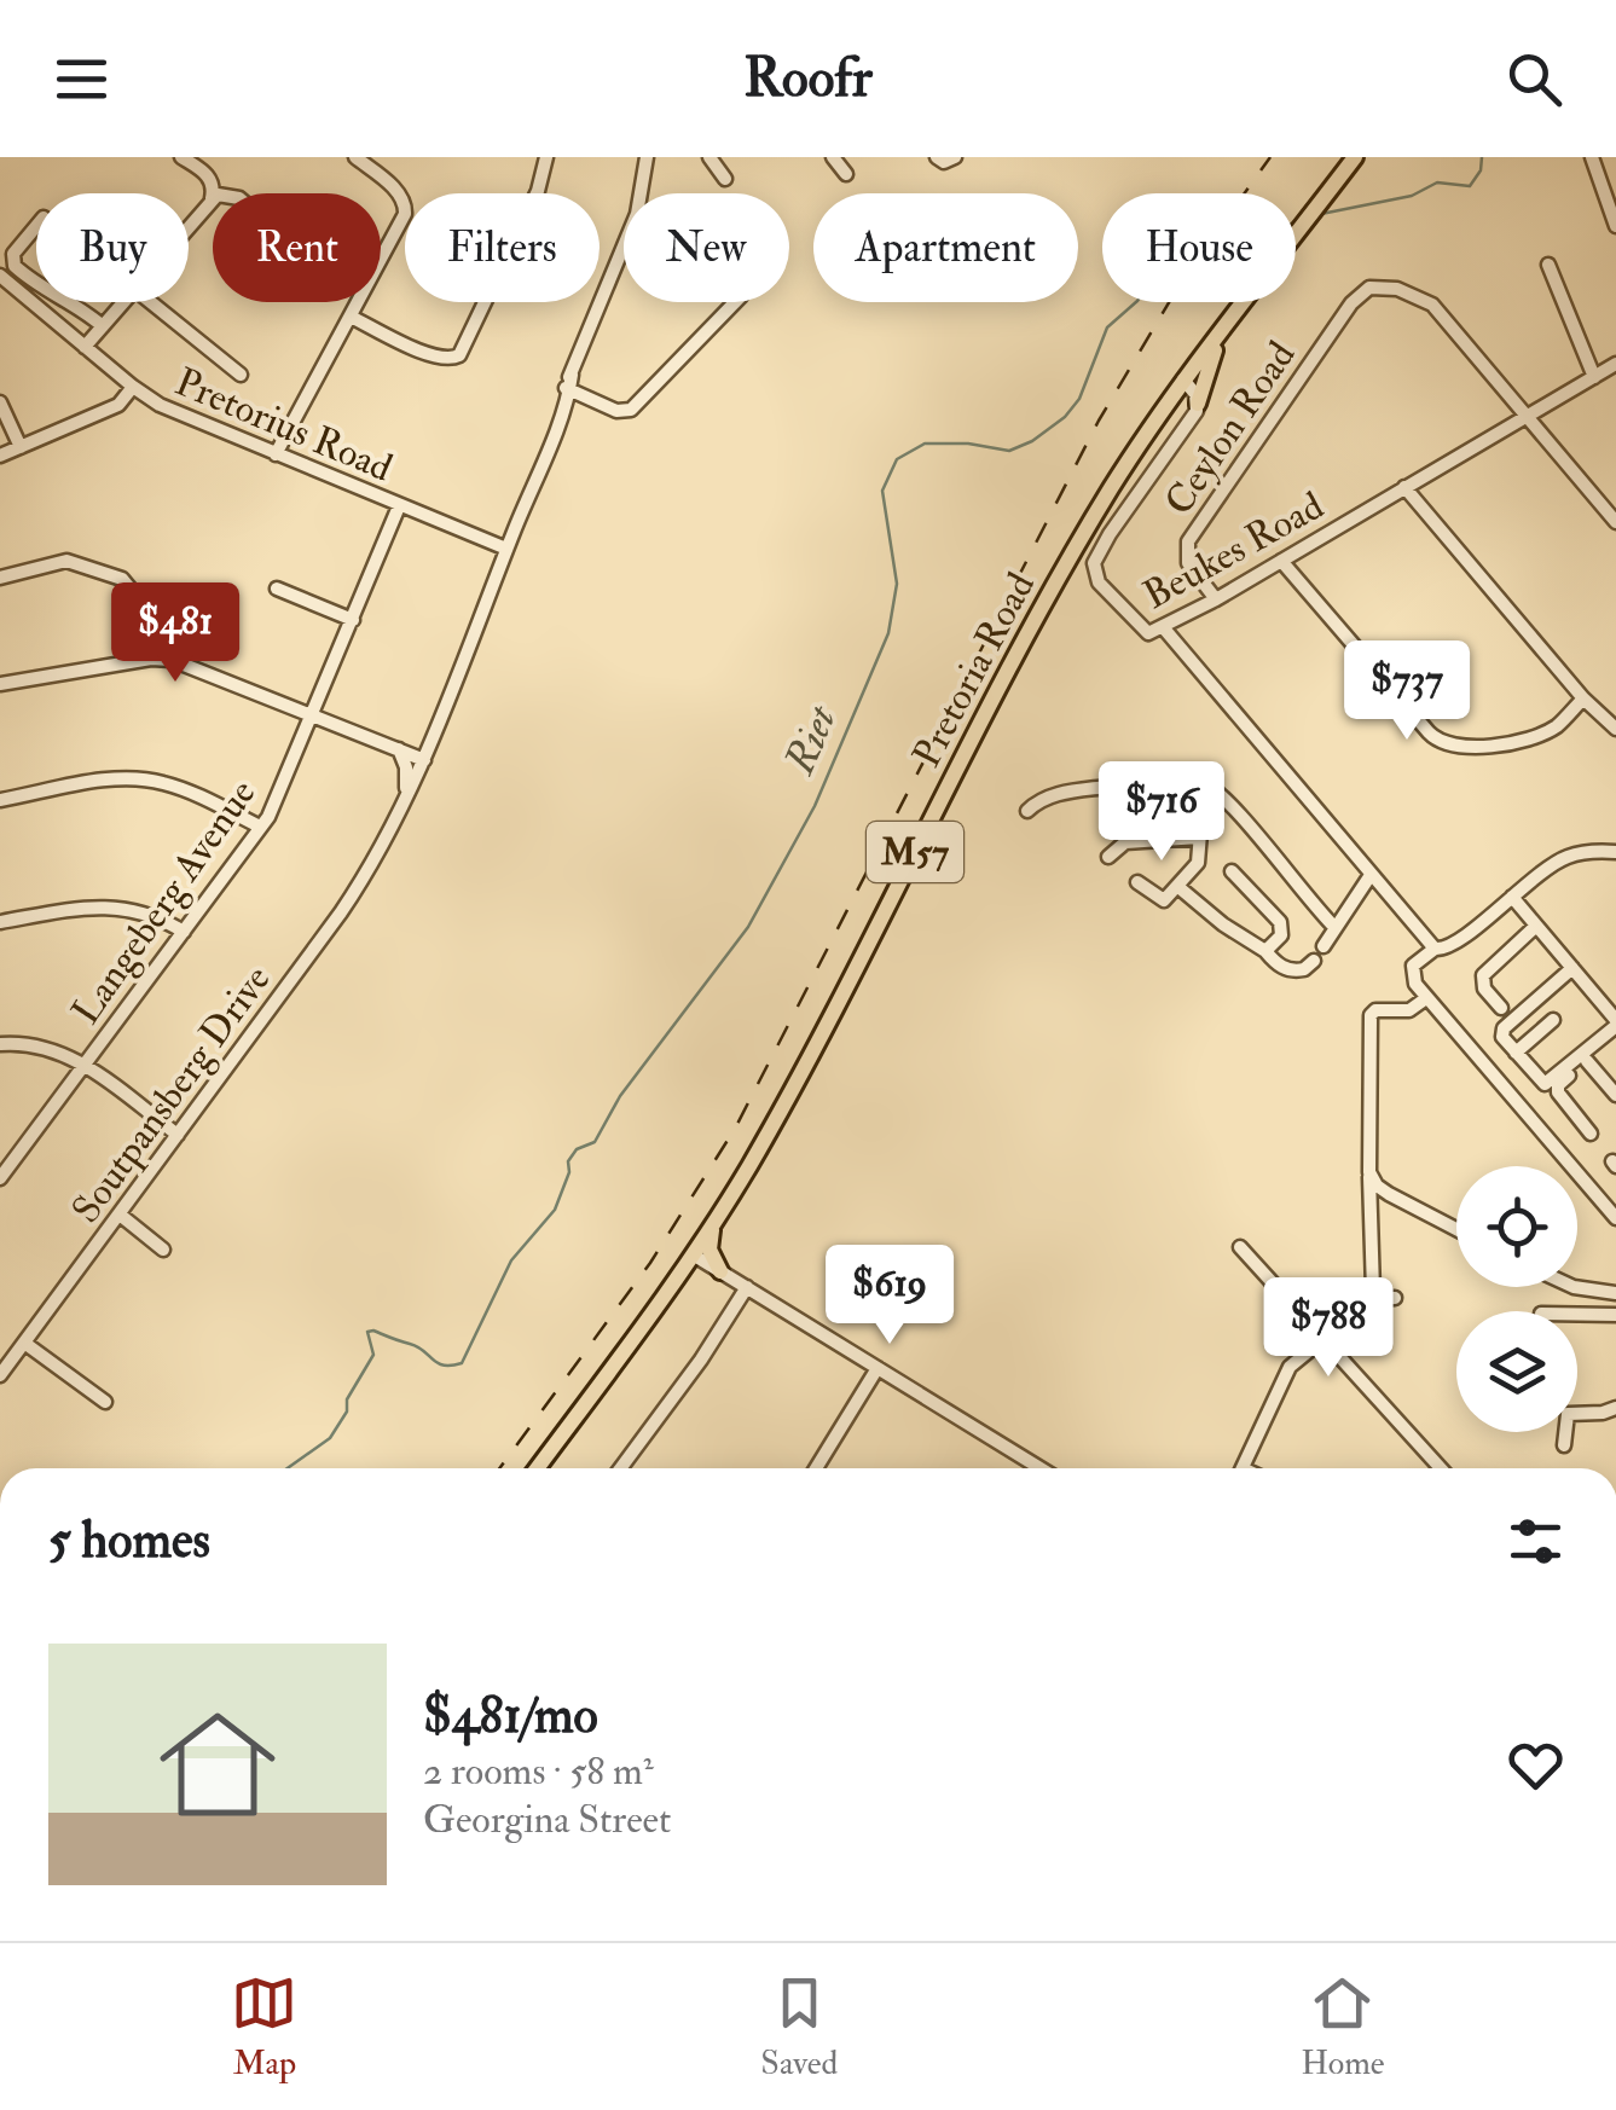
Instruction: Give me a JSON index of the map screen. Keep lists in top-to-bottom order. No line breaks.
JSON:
{"streets":{"main road":["Pretoria Road","M57"],"street":["Pretorius Road","Ceylon Road","Beukes Road","Langeberg Avenue","Soutpansberg Drive"]},"crossings":[["Pretorius Road","Langeberg Avenue"],["Pretorius Road","Soutpansberg Drive"],["Ceylon Road","Beukes Road"]],"water":["Riet"],"page":{"header":"Roofr","chip":["Buy","Rent","Filters","New","Apartment","House"],"price":["$481","$737","$716","$619","$788"],"heading":"5 homes","list":[{"name":"$481/mo","note":"2 rooms · 58 m² · Georgina Street"}],"tabs":["Map","Saved","Home"]}}
